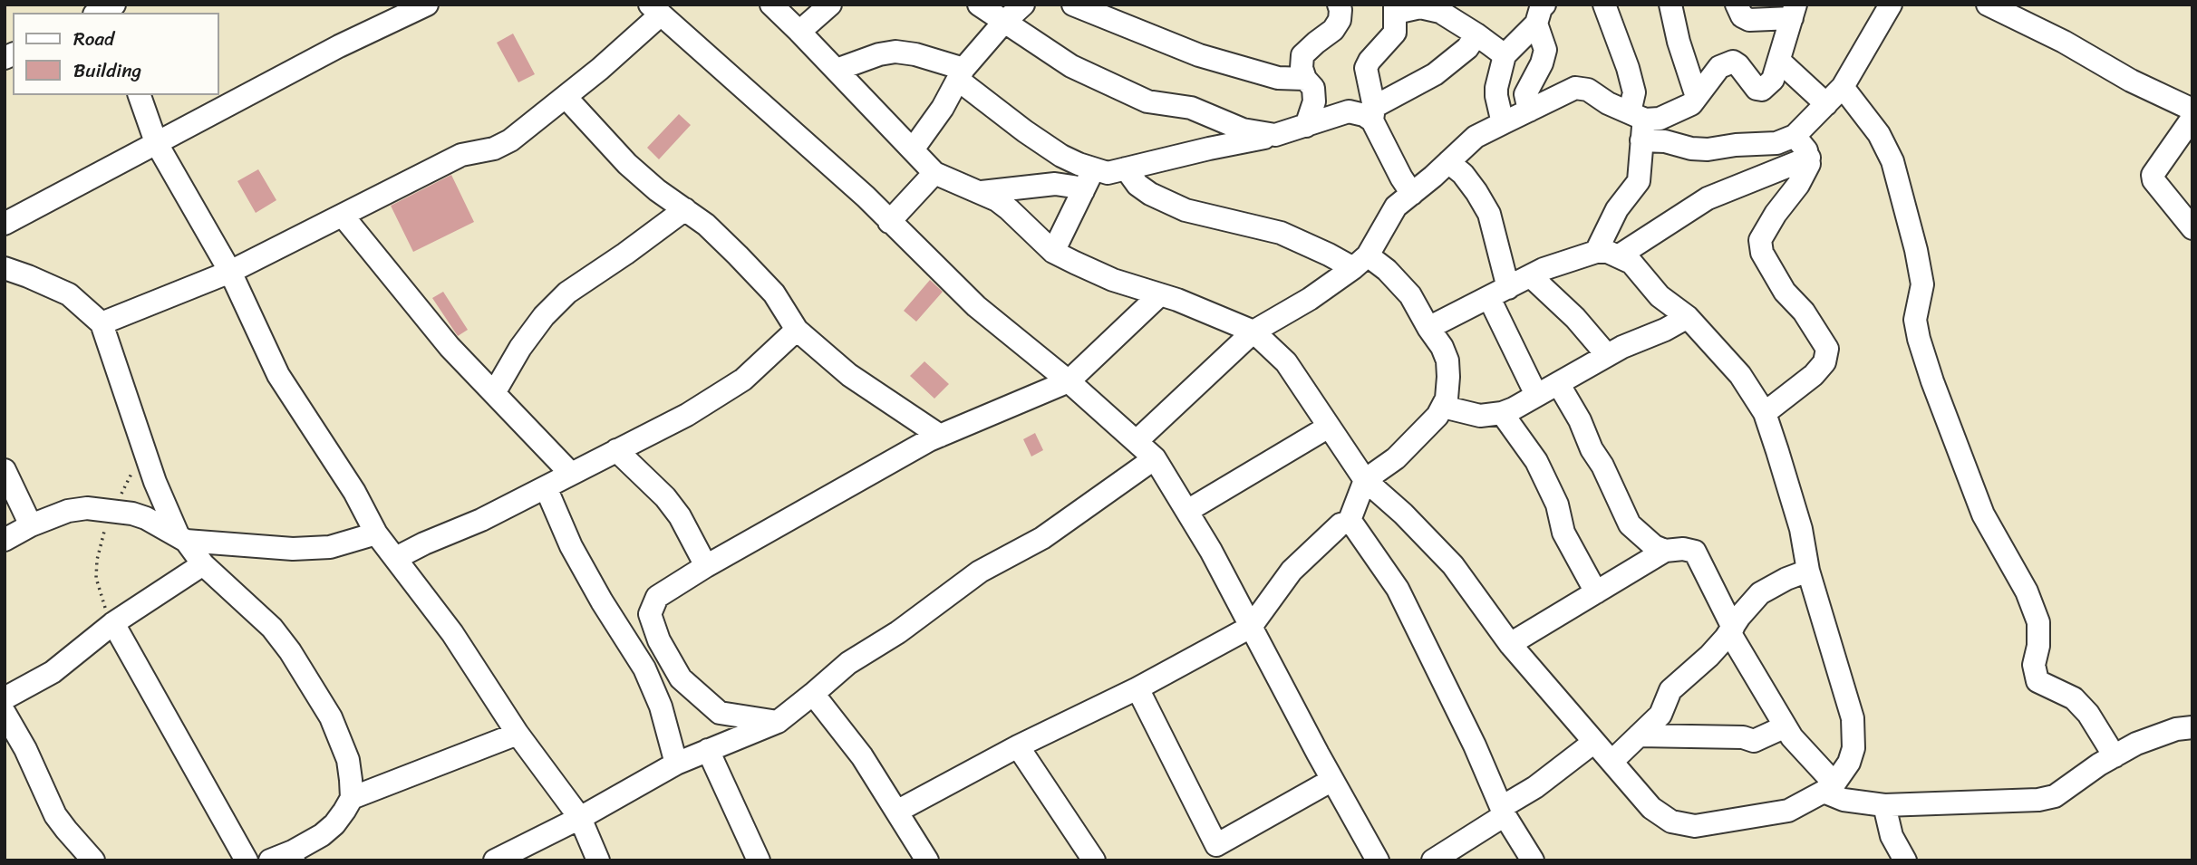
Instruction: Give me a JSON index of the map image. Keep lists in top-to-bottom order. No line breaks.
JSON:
{"legend":["Road","Building"]}
